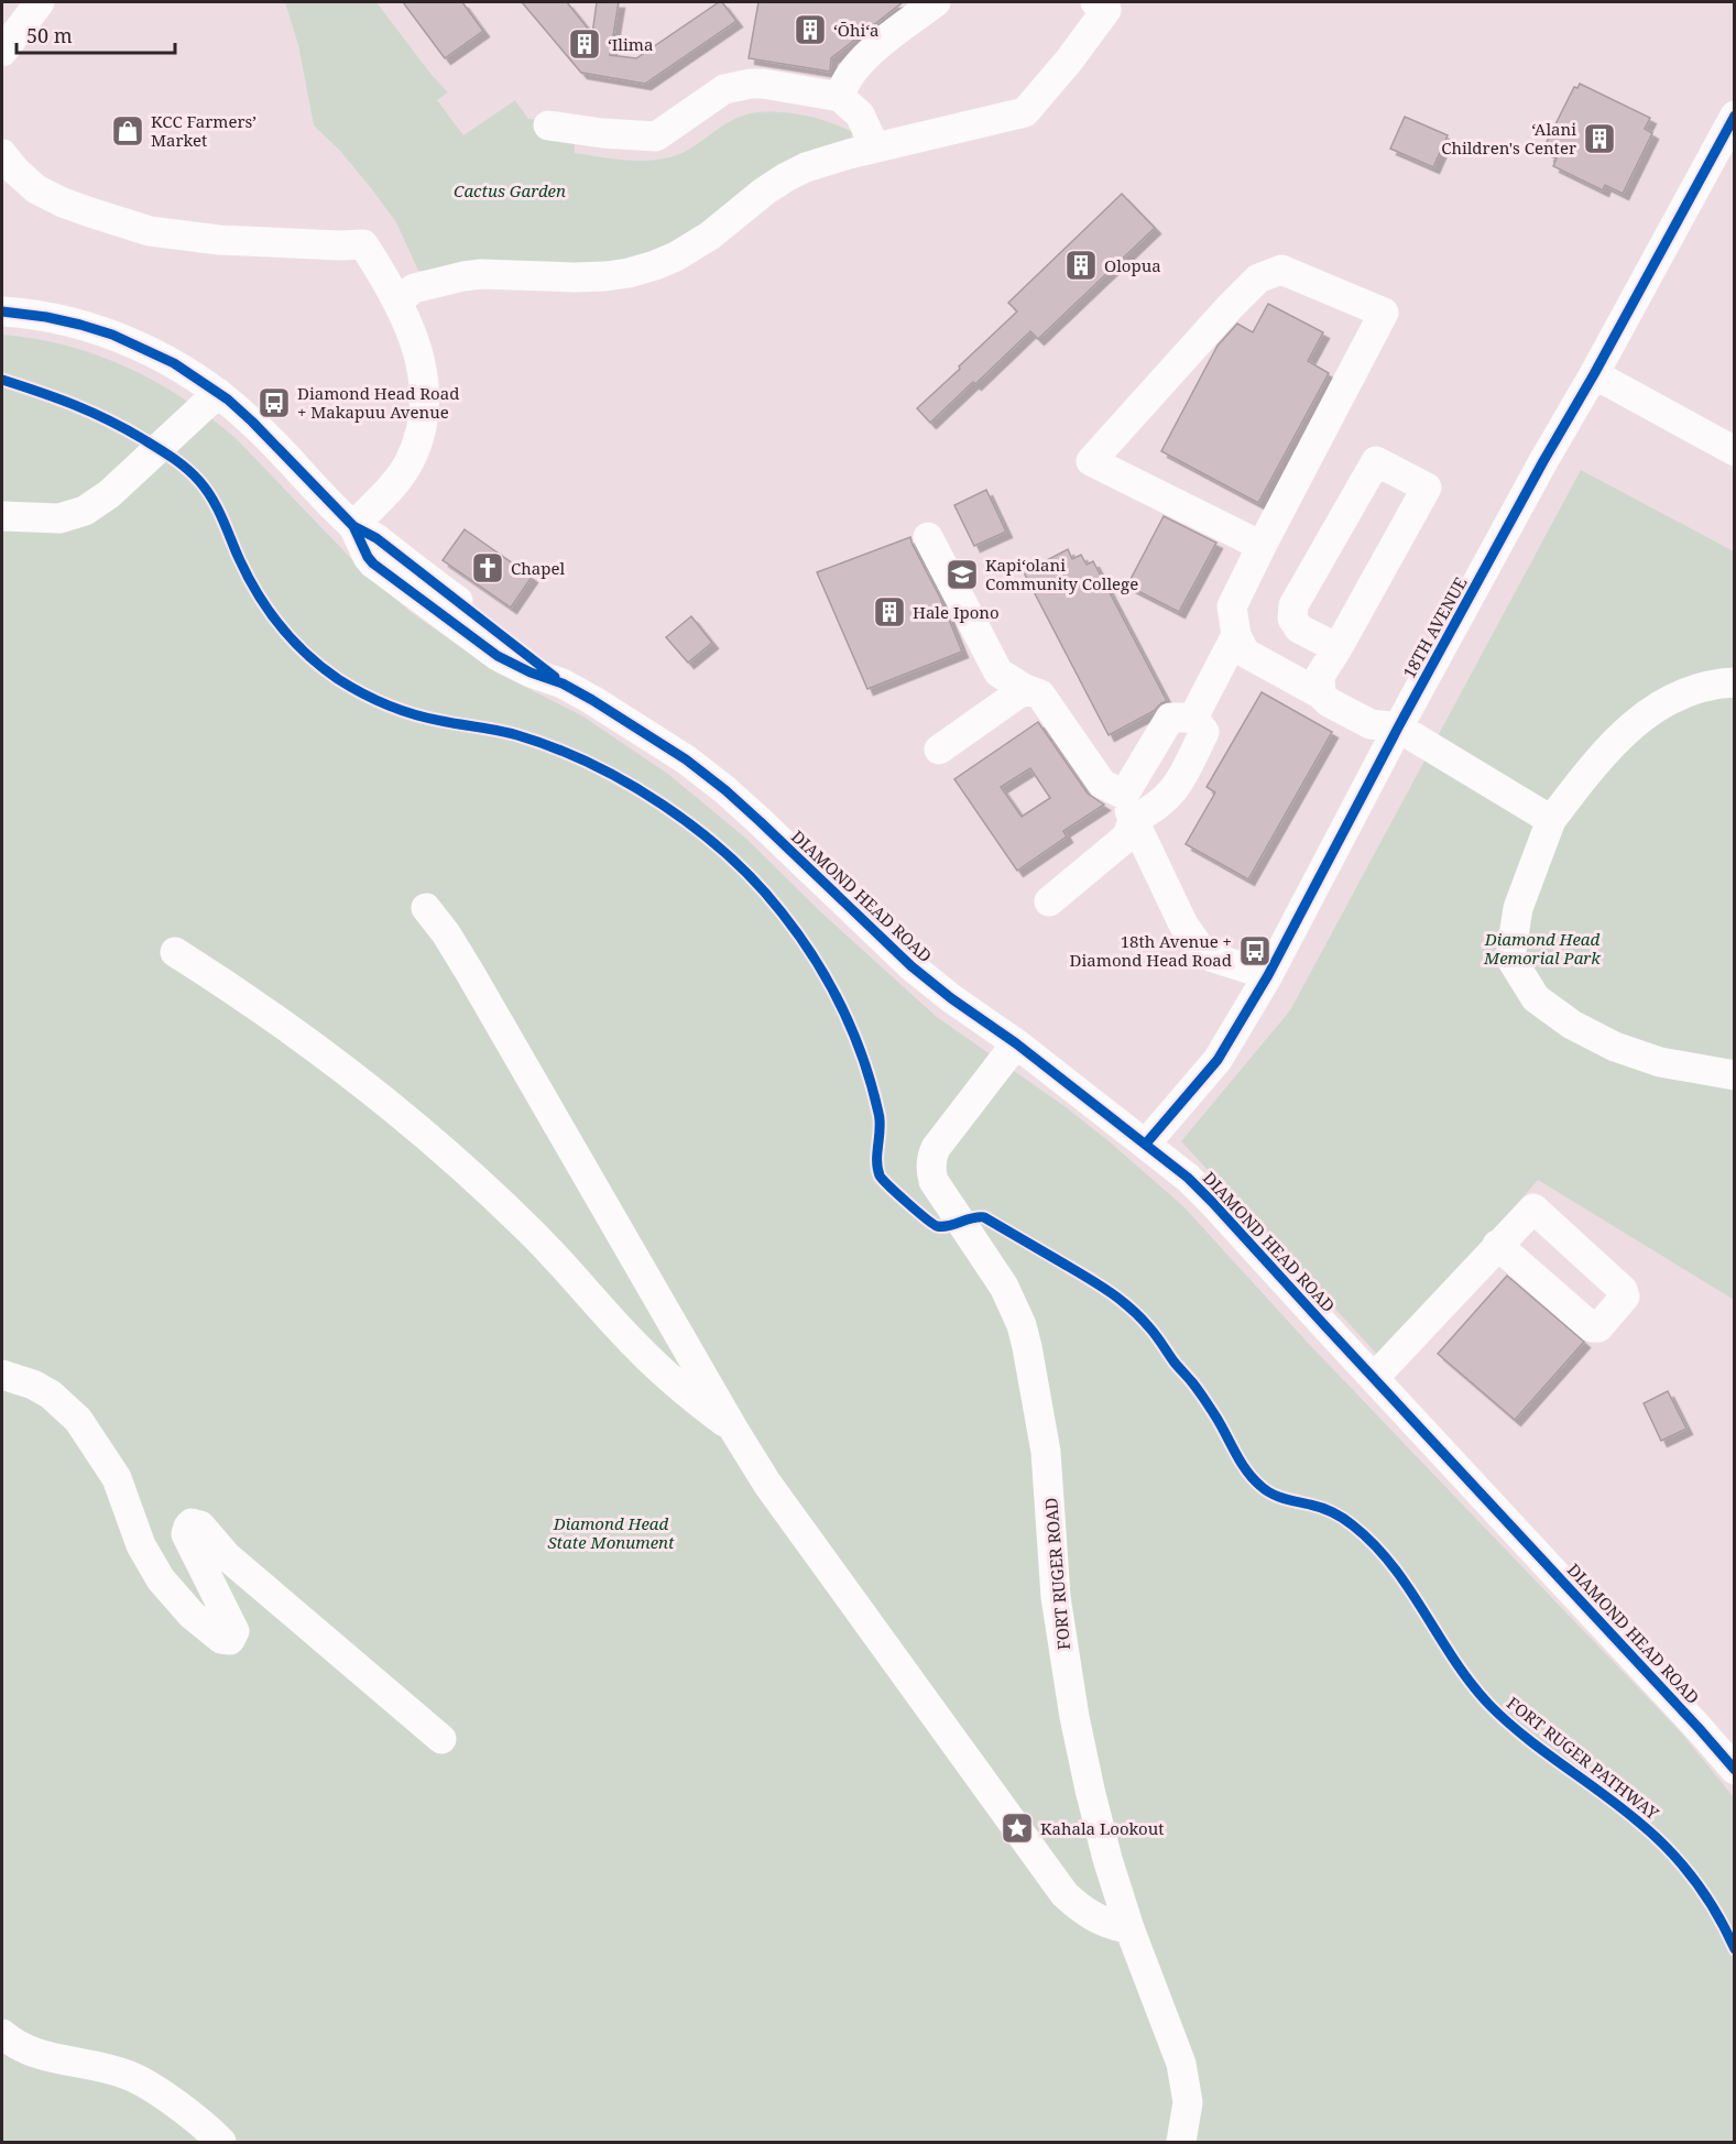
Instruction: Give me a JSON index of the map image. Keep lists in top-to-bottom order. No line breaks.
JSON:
{"streets":{"street":["18TH AVENUE","DIAMOND HEAD ROAD","FORT RUGER ROAD"],"cycle path":["FORT RUGER PATHWAY"]},"crossings":[["18TH AVENUE","DIAMOND HEAD ROAD"],["DIAMOND HEAD ROAD","FORT RUGER ROAD"]],"parks":["Cactus Garden","Diamond Head Memorial Park","Diamond Head State Monument"],"places":{"building":["‘Ōhi‘a","ʻIlima","‘Alani Children's Center","Olopua","Hale Ipono"],"shop":["KCC Farmers’ Market"],"bus stop":["Diamond Head Road + Makapuu Avenue","18th Avenue + Diamond Head Road"],"church":["Chapel"],"school or university":["Kapi‘olani Community College"],"place":["Kahala Lookout"]},"scale_bar":"50 m"}
